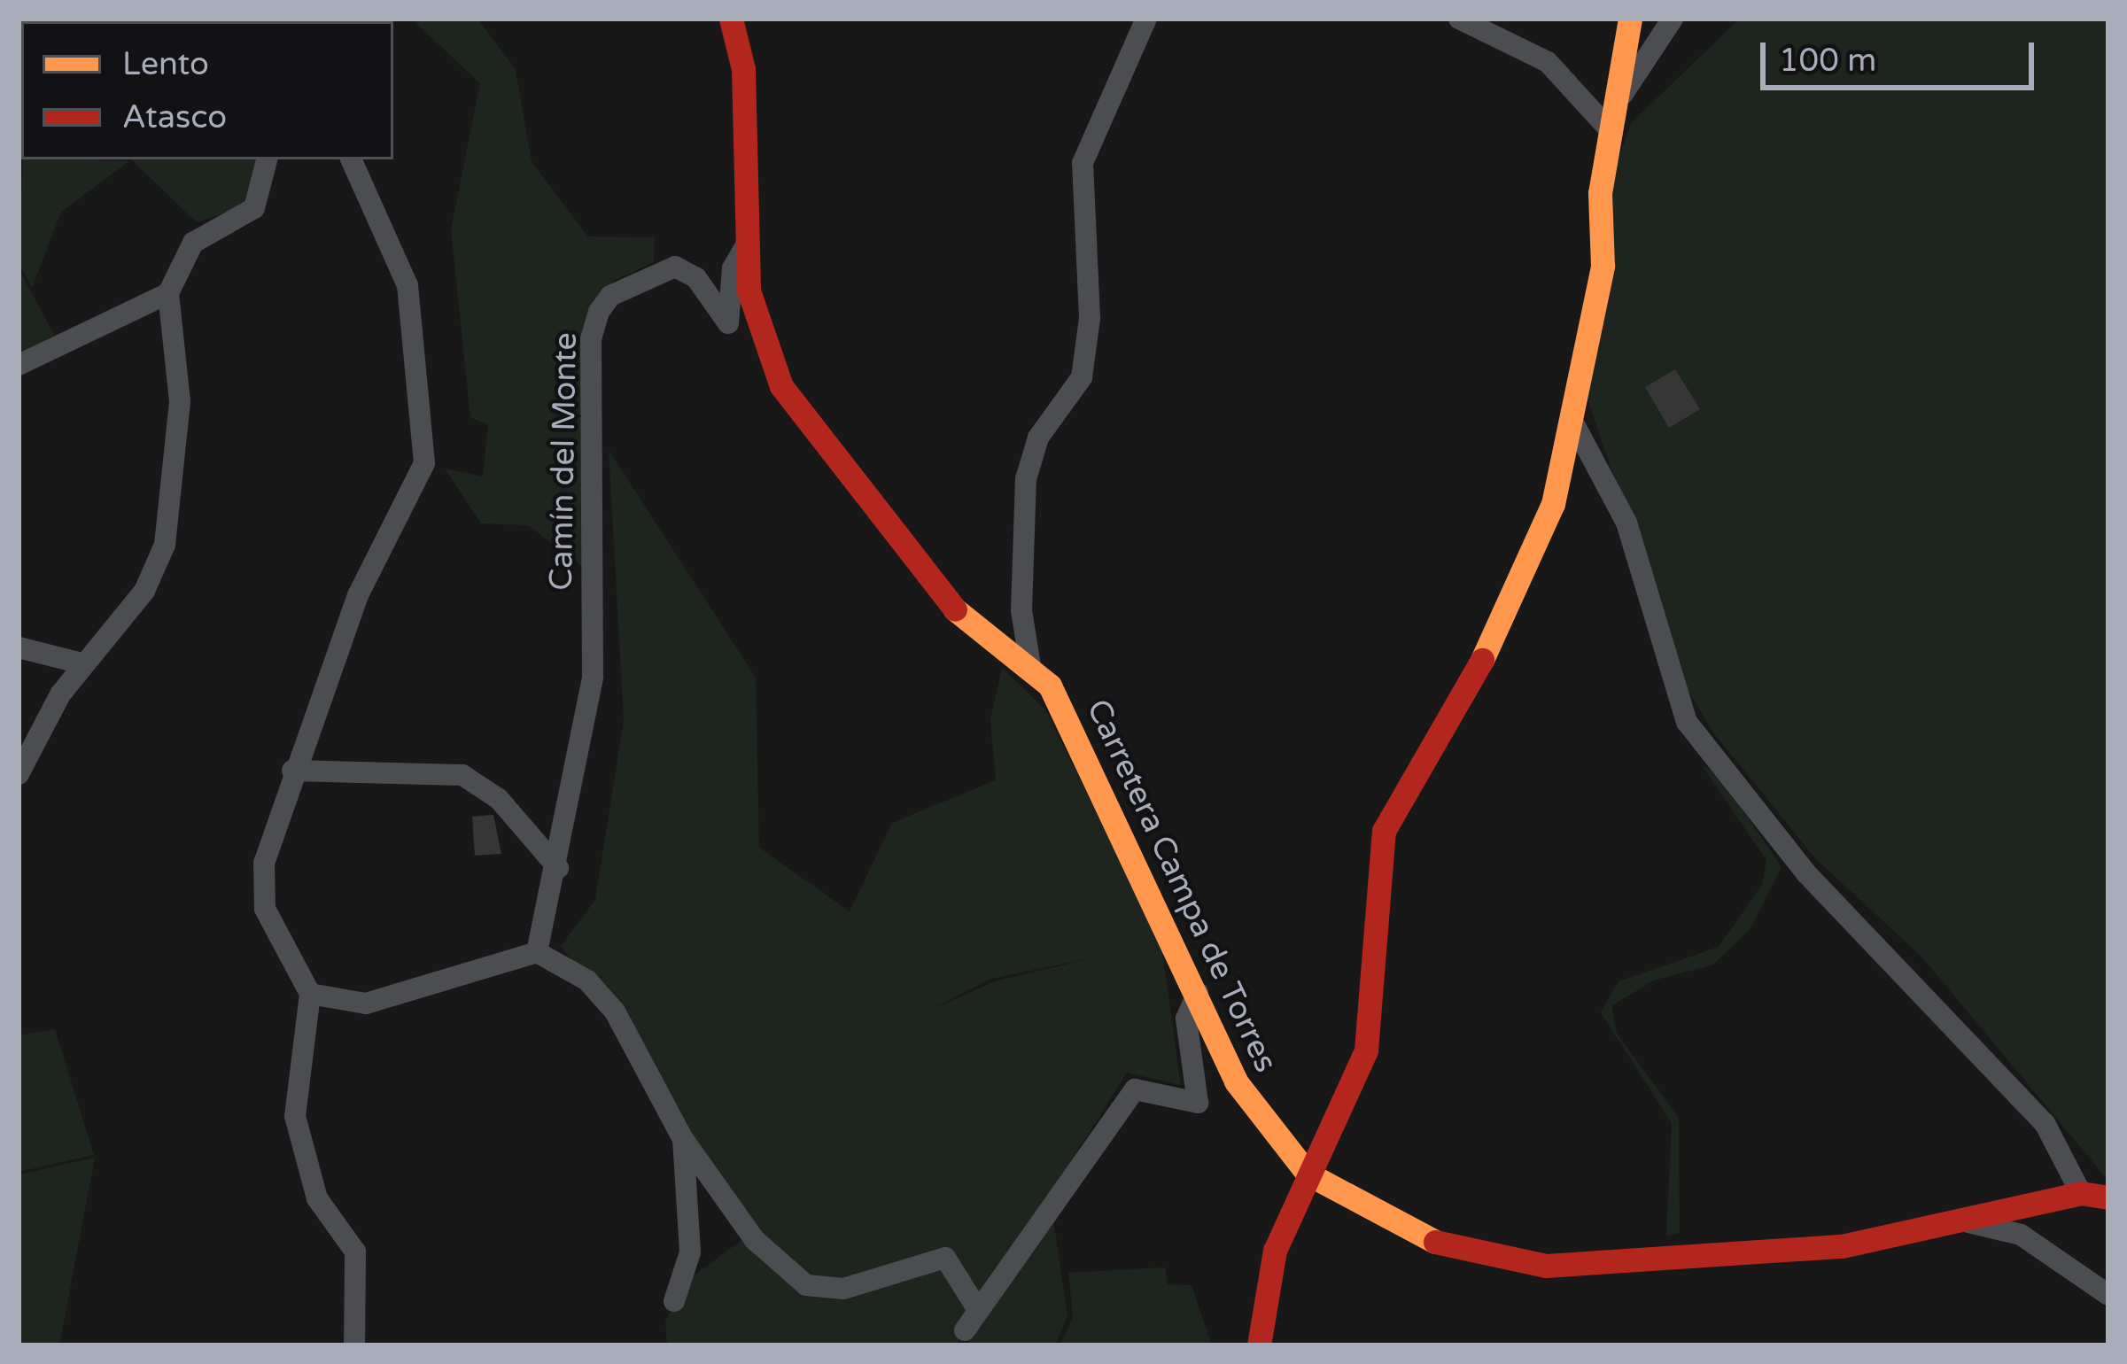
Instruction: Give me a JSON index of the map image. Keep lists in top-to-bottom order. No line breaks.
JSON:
{"streets":{"street":["Camín del Monte","Carretera Campa de Torres"]},"crossings":[["Camín del Monte","Carretera Campa de Torres"]],"legend":["Lento","Atasco"],"scale_bar":"100 m"}
